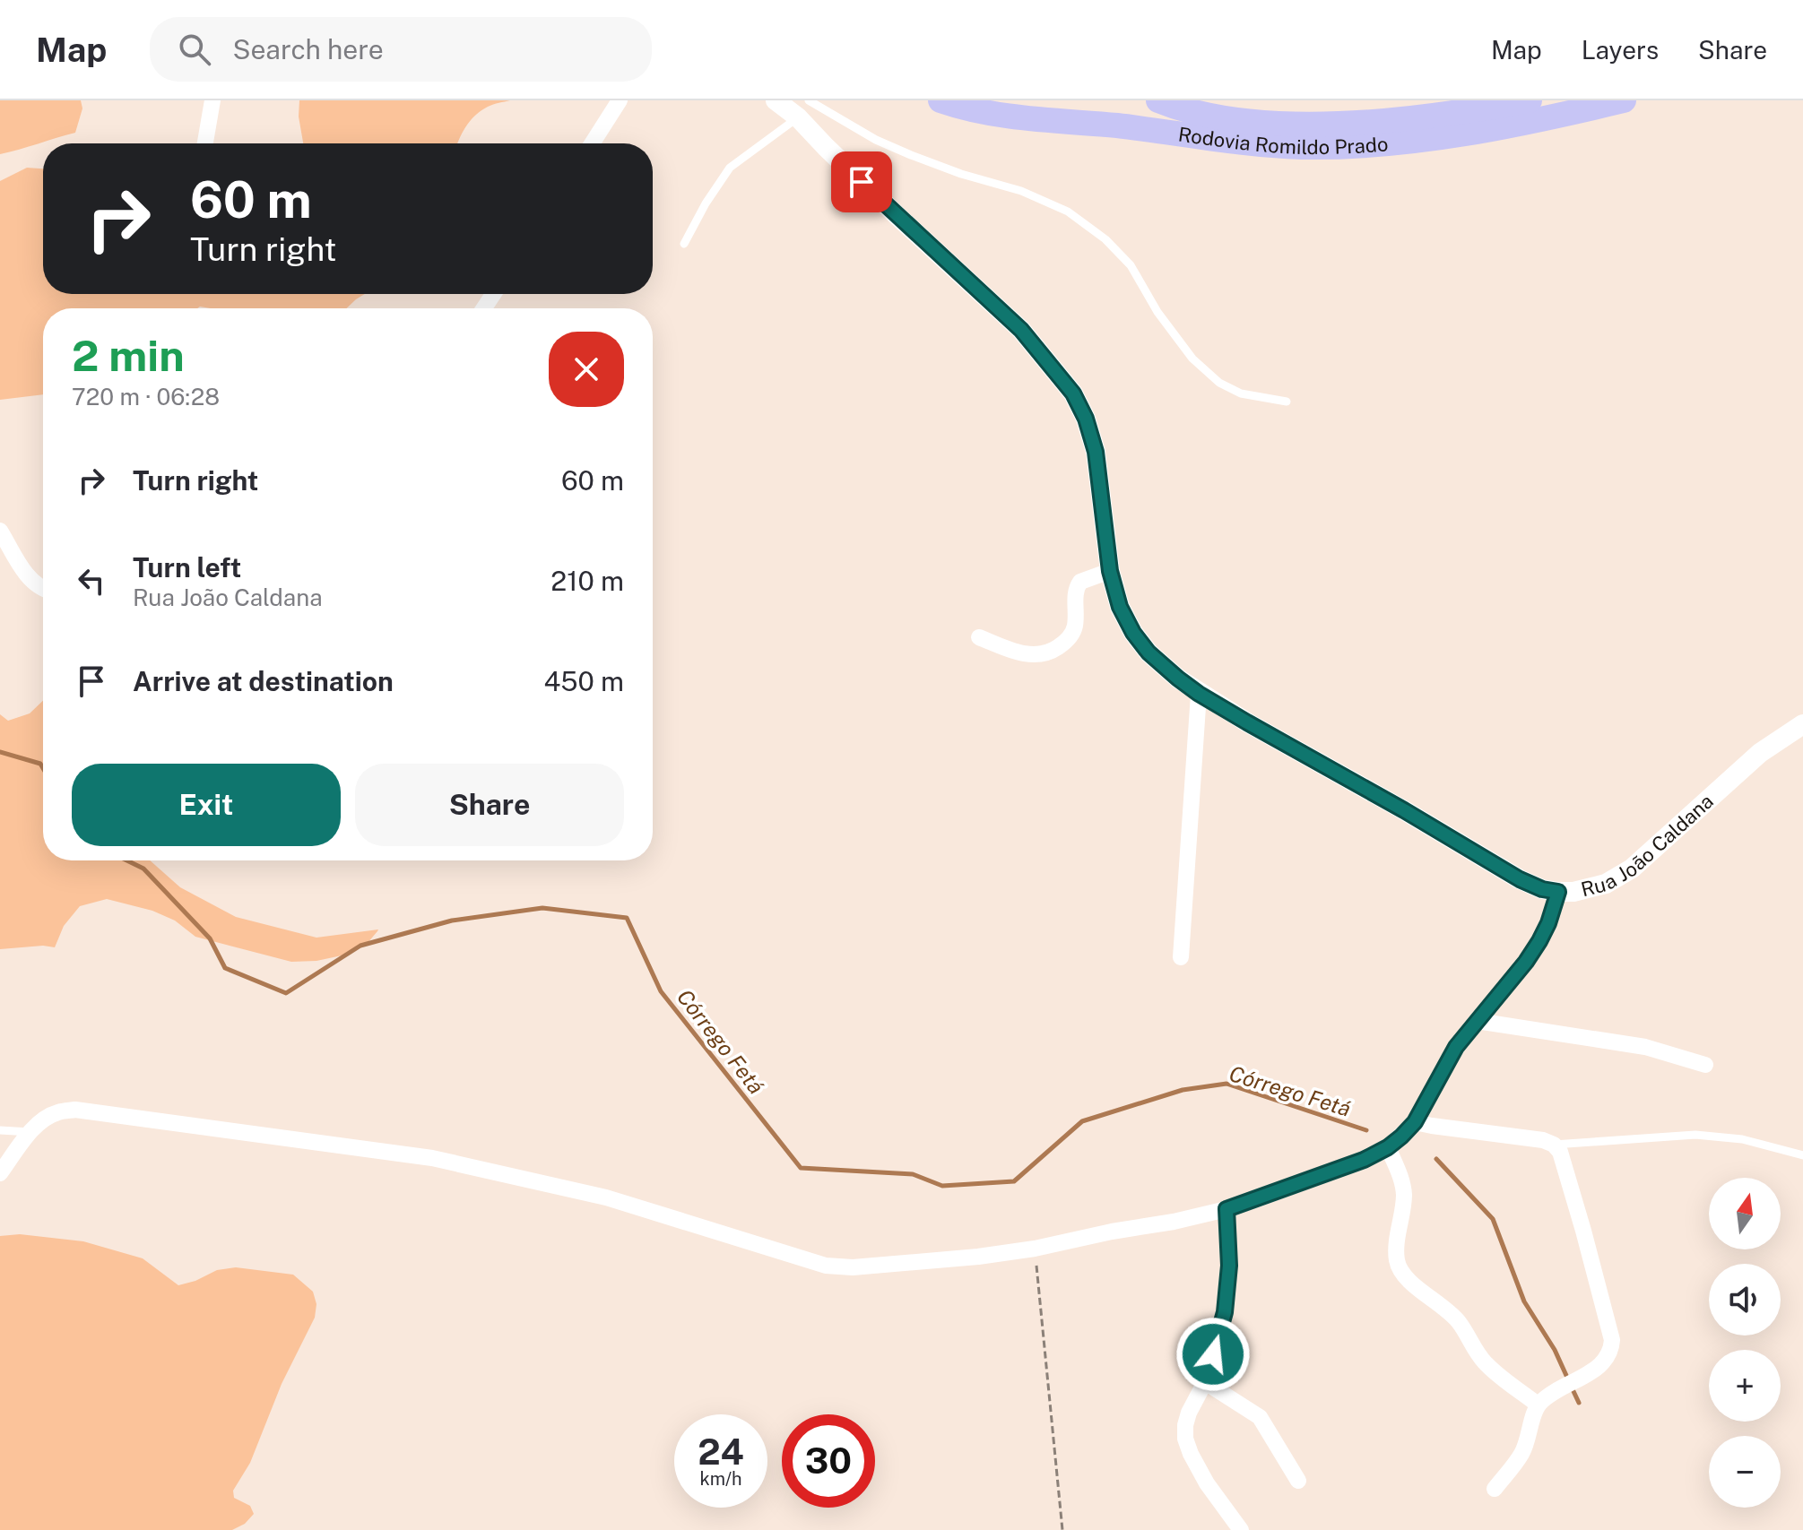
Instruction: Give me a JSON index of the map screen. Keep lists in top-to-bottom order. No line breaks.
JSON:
{"streets":{"main road":["Rodovia Romildo Prado"],"street":["Rua João Caldana"]},"water":["Córrego Fetá"],"north":"top","page":{"header":"Map","search":"Search here","nav":["Map","Layers","Share"],"turn":["60 m","Turn right"],"heading":["2 min","720 m · 06:28"],"list":[{"name":"Turn right","value":"60 m"},{"name":"Turn left","note":"Rua João Caldana","value":"210 m"},{"name":"Arrive at destination","value":"450 m"}],"buttons":["Exit","Share"],"map_buttons":["+","−"],"speed":"24 km/h","limit":"30"}}
